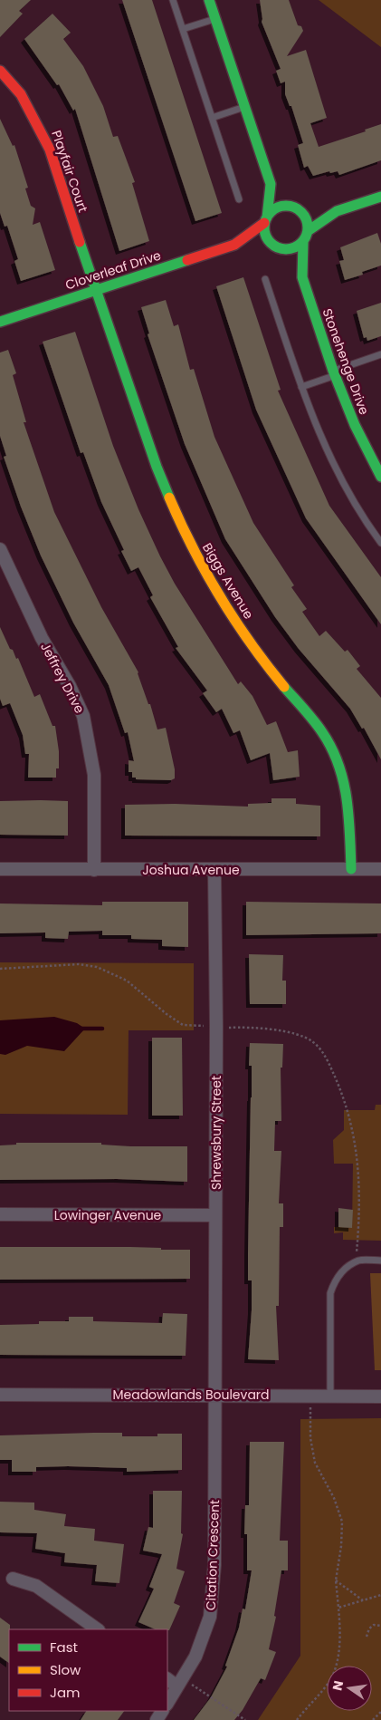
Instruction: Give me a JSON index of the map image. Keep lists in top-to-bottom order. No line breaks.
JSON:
{"streets":{"street":["Playfair Court","Cloverleaf Drive","Stonehenge Drive","Biggs Avenue","Jeffrey Drive","Joshua Avenue","Shrewsbury Street","Lowinger Avenue","Meadowlands Boulevard","Citation Crescent"]},"crossings":[["Playfair Court","Cloverleaf Drive"],["Playfair Court","Biggs Avenue"],["Cloverleaf Drive","Stonehenge Drive"],["Cloverleaf Drive","Biggs Avenue"],["Biggs Avenue","Joshua Avenue"],["Jeffrey Drive","Joshua Avenue"],["Joshua Avenue","Shrewsbury Street"],["Shrewsbury Street","Lowinger Avenue"],["Shrewsbury Street","Meadowlands Boulevard"],["Shrewsbury Street","Citation Crescent"],["Meadowlands Boulevard","Citation Crescent"]],"legend":["Fast","Slow","Jam"],"north":"left"}
